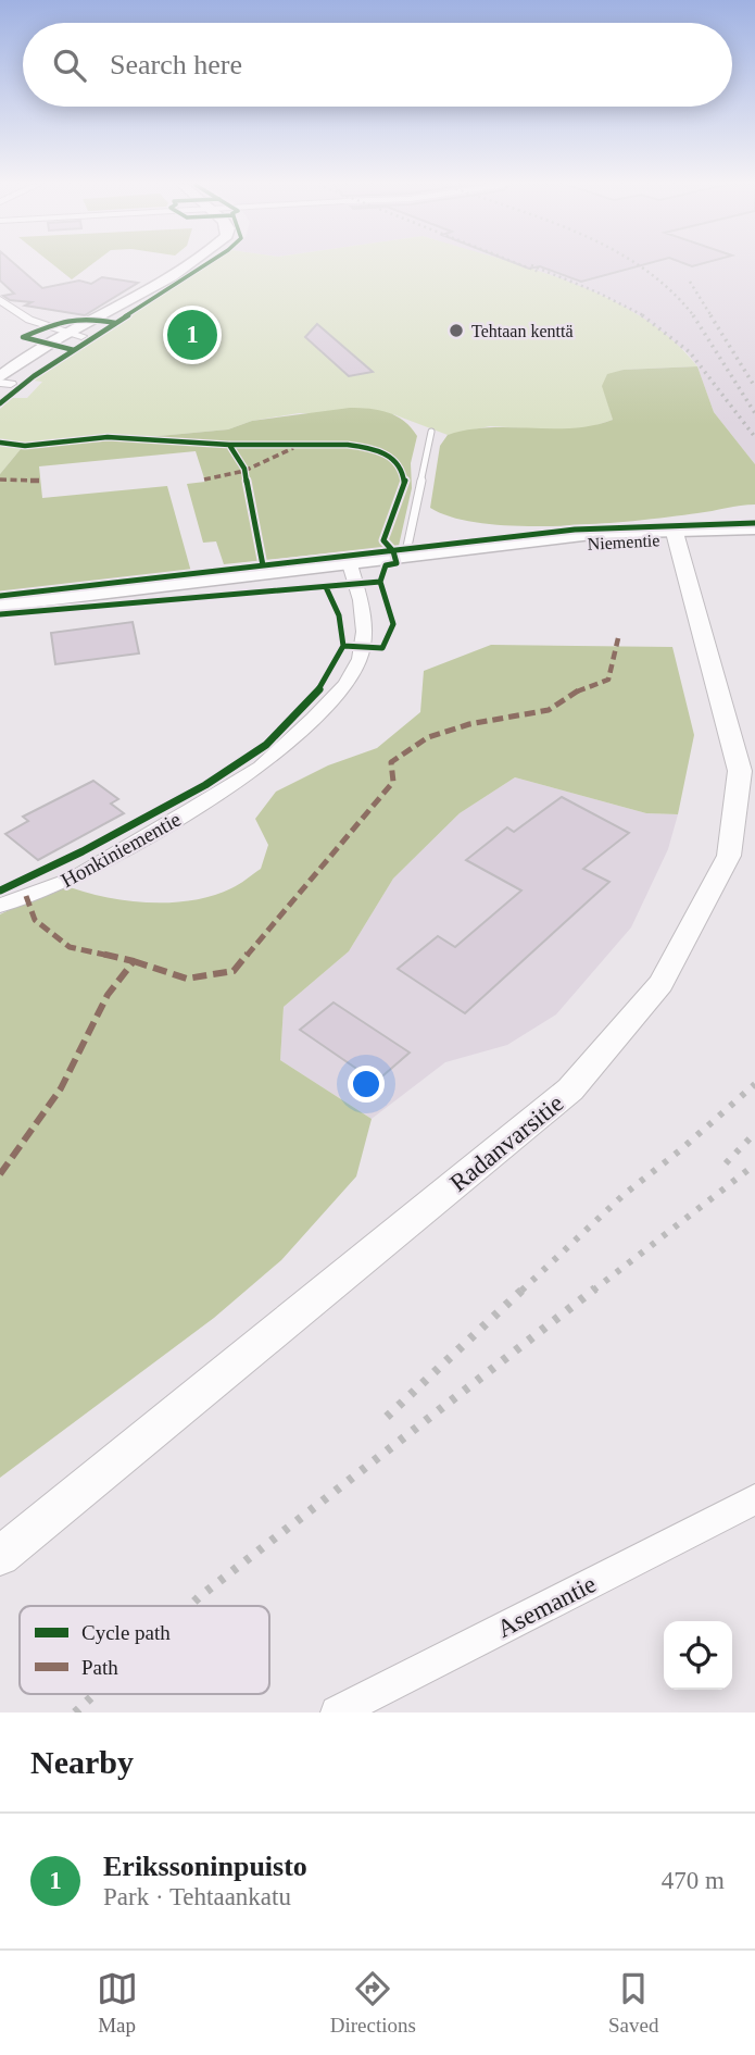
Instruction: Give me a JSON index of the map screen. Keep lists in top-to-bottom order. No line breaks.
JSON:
{"streets":{"main road":["Niementie"],"street":["Honkiniementie","Radanvarsitie","Asemantie"]},"crossings":[["Niementie","Honkiniementie"],["Niementie","Radanvarsitie"]],"places":["Tehtaan kenttä"],"legend":["Cycle path","Path"],"page":{"search":"Search here","pins":"1","heading":"Nearby","list":[{"mark":"1","name":"Erikssoninpuisto","note":"Park · Tehtaankatu","value":"470 m"}],"nav":["Map","Directions","Saved"]}}
